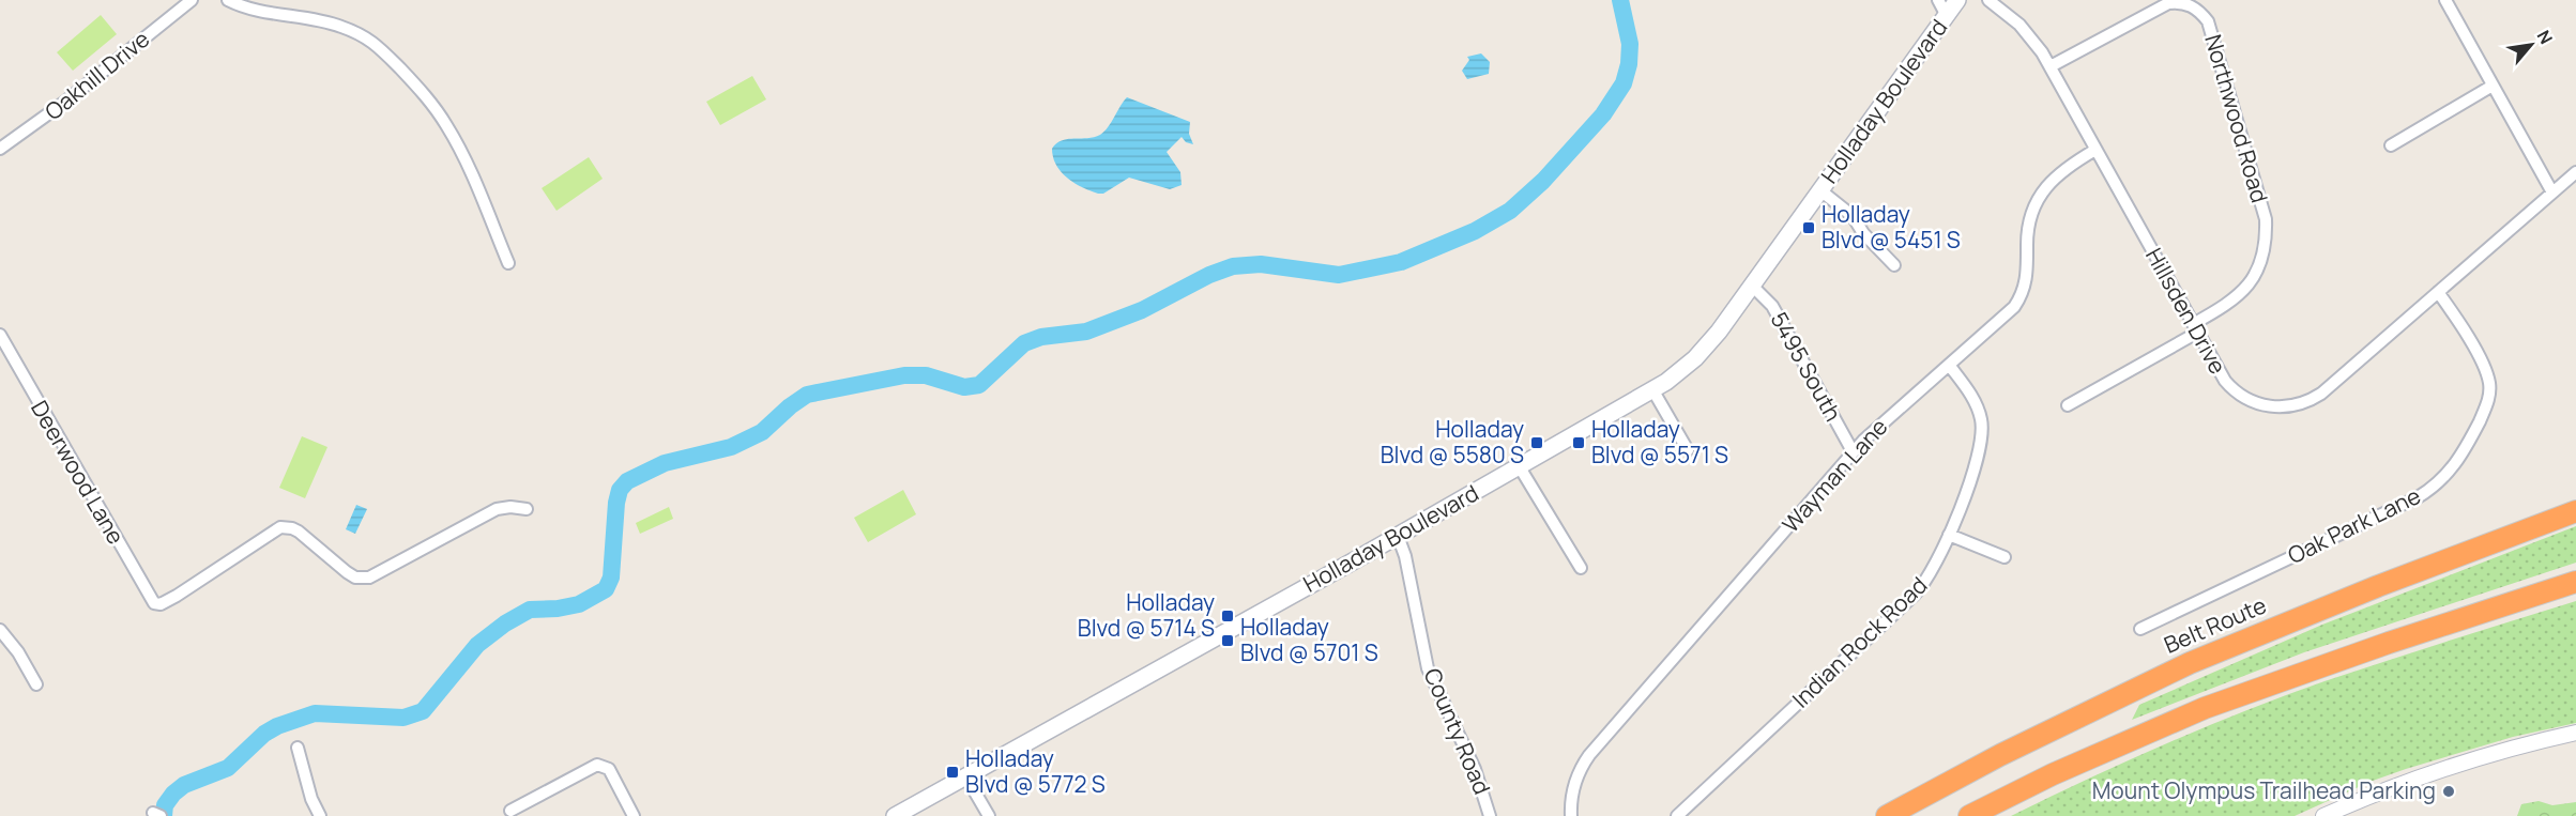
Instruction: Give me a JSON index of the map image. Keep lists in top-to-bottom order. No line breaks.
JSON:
{"streets":{"highway":["Belt Route"],"main road":["Holladay Boulevard"],"street":["Oakhill Drive","Northwood Road","Hillsden Drive","5495 South","Deerwood Lane","Wayman Lane","Oak Park Lane","Indian Rock Road","County Road"]},"crossings":[["Holladay Boulevard","5495 South"],["Holladay Boulevard","County Road"],["Northwood Road","Hillsden Drive"],["Hillsden Drive","Wayman Lane"],["Hillsden Drive","Oak Park Lane"],["5495 South","Wayman Lane"],["Wayman Lane","Indian Rock Road"]],"places":{"transit":["Holladay Blvd @ 5451 S","Holladay Blvd @ 5580 S","Holladay Blvd @ 5571 S","Holladay Blvd @ 5714 S","Holladay Blvd @ 5701 S","Holladay Blvd @ 5772 S"],"other":["Mount Olympus Trailhead Parking"]},"north":"top right"}
